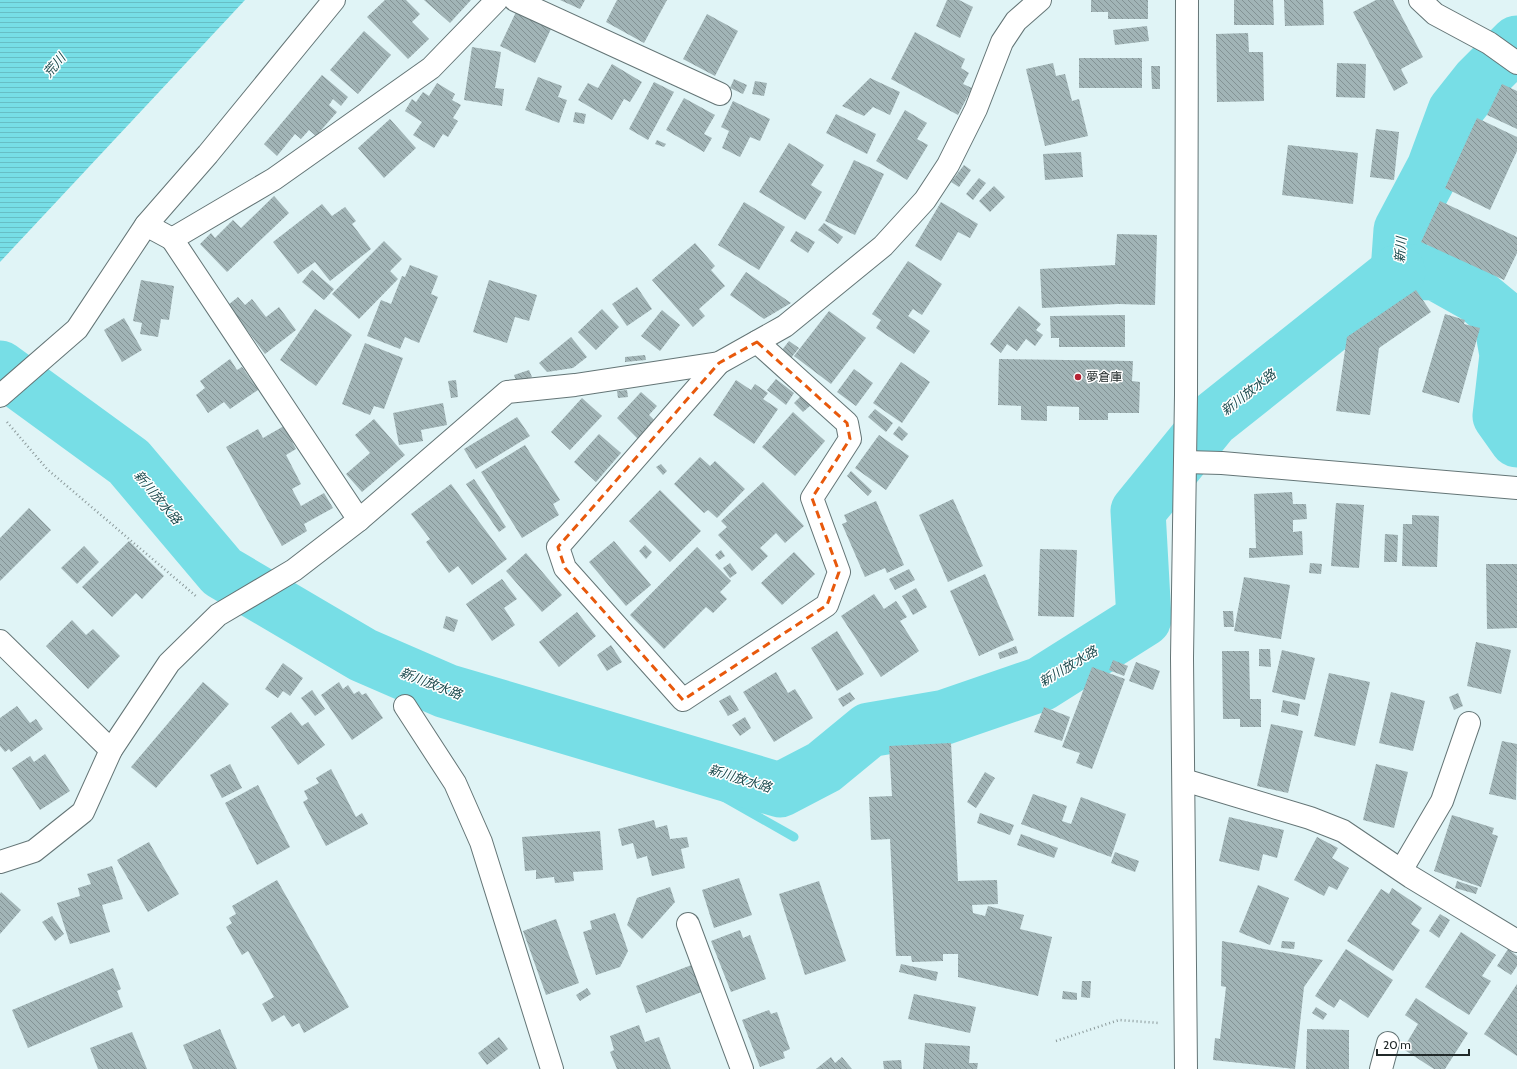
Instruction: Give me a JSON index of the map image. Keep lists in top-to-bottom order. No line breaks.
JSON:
{"water":["荒川","新川","新川放水路"],"places":["夢倉庫"],"scale_bar":"20 m"}
